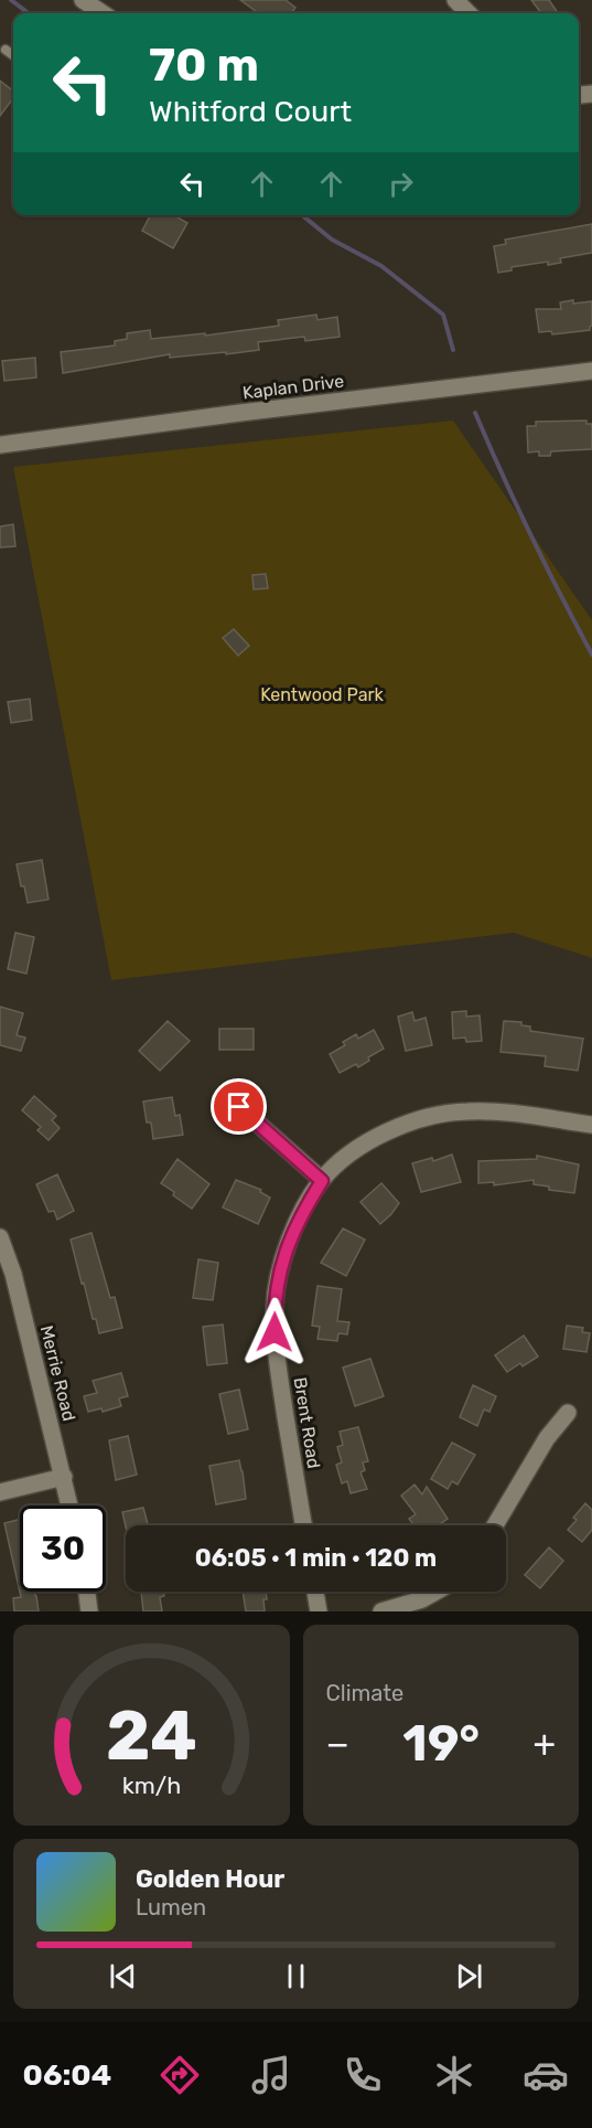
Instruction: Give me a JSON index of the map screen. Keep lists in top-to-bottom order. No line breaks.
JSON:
{"streets":{"street":["Kaplan Drive","Merrie Road","Brent Road"]},"parks":["Kentwood Park"],"page":{"turn":["70 m","Whitford Court"],"limit":"30","trip":"06:05 · 1 min · 120 m","tile":"Climate","heat":["−","19°","+"],"song":["Golden Hour","Lumen"],"tabs":"06:04","gauge":["24","km/h"]}}
